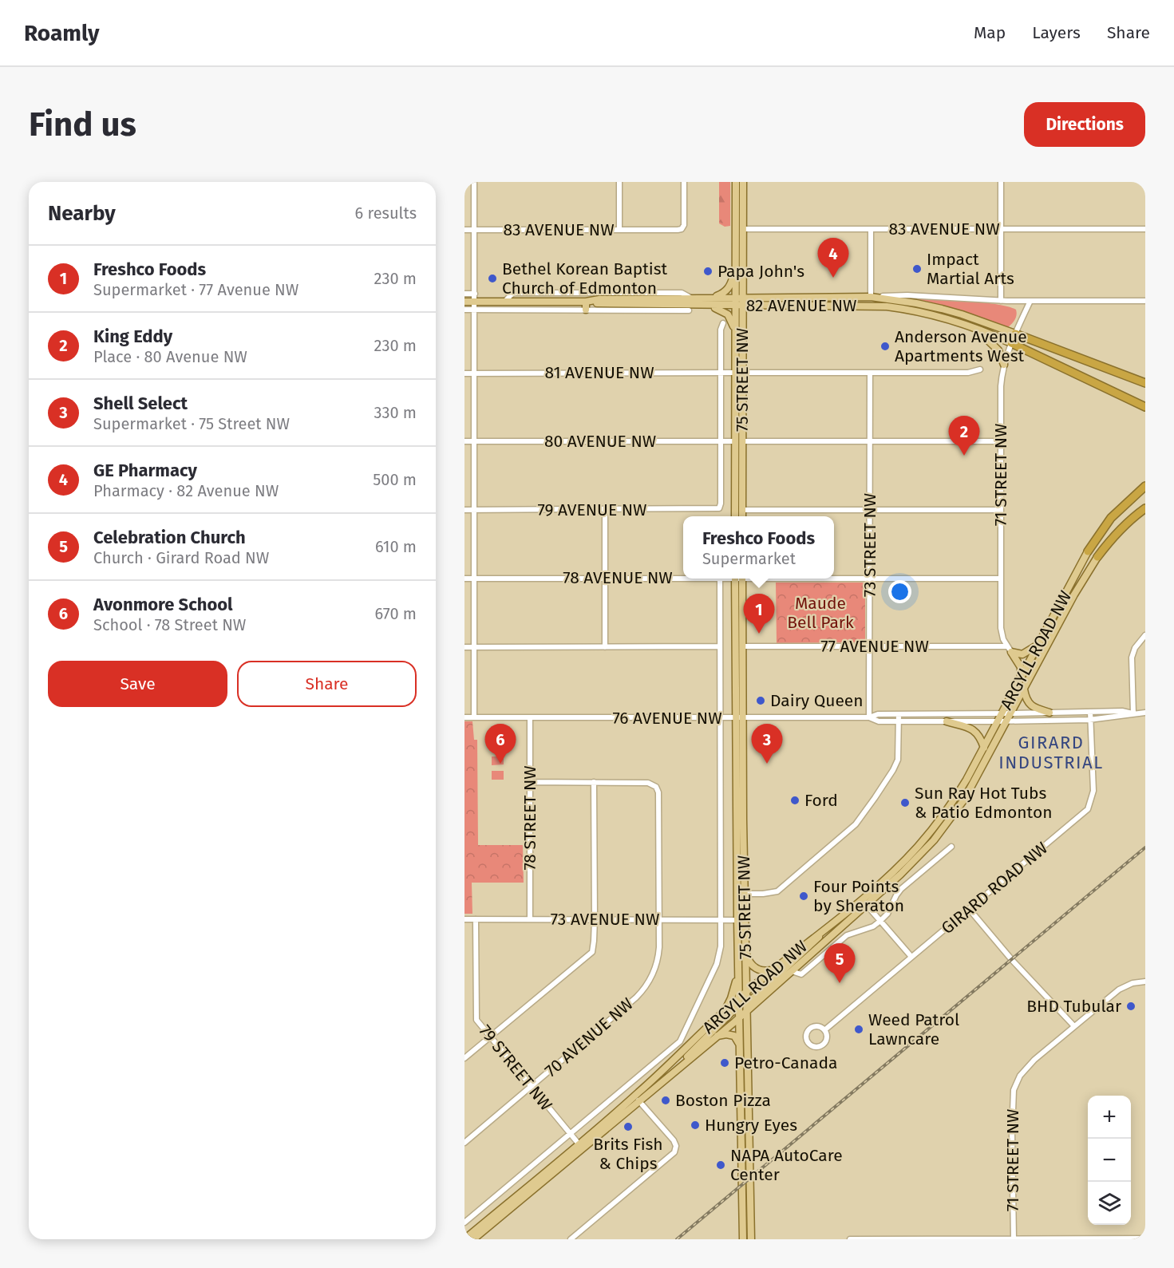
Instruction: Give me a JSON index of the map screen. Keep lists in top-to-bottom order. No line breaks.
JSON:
{"streets":{"main road":["82 AVENUE NW","75 STREET NW","ARGYLL ROAD NW"],"street":["83 AVENUE NW","81 AVENUE NW","80 AVENUE NW","71 STREET NW","79 AVENUE NW","73 STREET NW","78 AVENUE NW","77 AVENUE NW","76 AVENUE NW","78 STREET NW","GIRARD ROAD NW","73 AVENUE NW","70 AVENUE NW","79 STREET NW"]},"crossings":[["83 AVENUE NW","75 STREET NW"],["82 AVENUE NW","75 STREET NW"],["82 AVENUE NW","71 STREET NW"],["81 AVENUE NW","75 STREET NW"],["81 AVENUE NW","73 STREET NW"],["75 STREET NW","80 AVENUE NW"],["75 STREET NW","79 AVENUE NW"],["75 STREET NW","77 AVENUE NW"],["75 STREET NW","ARGYLL ROAD NW"],["75 STREET NW","76 AVENUE NW"],["75 STREET NW","73 AVENUE NW"],["80 AVENUE NW","71 STREET NW"],["80 AVENUE NW","73 STREET NW"],["71 STREET NW","78 AVENUE NW"],["71 STREET NW","77 AVENUE NW"],["73 STREET NW","78 AVENUE NW"],["73 STREET NW","77 AVENUE NW"],["73 STREET NW","76 AVENUE NW"],["ARGYLL ROAD NW","76 AVENUE NW"],["ARGYLL ROAD NW","79 STREET NW"],["76 AVENUE NW","78 STREET NW"],["76 AVENUE NW","GIRARD ROAD NW"],["78 STREET NW","73 AVENUE NW"],["73 AVENUE NW","70 AVENUE NW"],["73 AVENUE NW","79 STREET NW"],["70 AVENUE NW","79 STREET NW"]],"districts":["GIRARD INDUSTRIAL"],"parks":["Maude Bell Park"],"places":["Impact Martial Arts","Papa John's","Bethel Korean Baptist Church of Edmonton","Anderson Avenue Apartments West","Dairy Queen","Ford","Sun Ray Hot Tubs & Patio Edmonton","Four Points by Sheraton","BHD Tubular","Weed Patrol Lawncare","Petro-Canada","Boston Pizza","Hungry Eyes","Brits Fish & Chips","NAPA AutoCare Center"],"page":{"header":"Roamly","nav":["Map","Layers","Share"],"buttons":["Directions",["Save","Share"]],"title":"Find us","heading":["Nearby","6 results"],"pins":["4","2","1","3","6","5"],"list":[{"mark":"1","name":"Freshco Foods","note":"Supermarket · 77 Avenue NW","value":"230 m"},{"mark":"2","name":"King Eddy","note":"Place · 80 Avenue NW","value":"230 m"},{"mark":"3","name":"Shell Select","note":"Supermarket · 75 Street NW","value":"330 m"},{"mark":"4","name":"GE Pharmacy","note":"Pharmacy · 82 Avenue NW","value":"500 m"},{"mark":"5","name":"Celebration Church","note":"Church · Girard Road NW","value":"610 m"},{"mark":"6","name":"Avonmore School","note":"School · 78 Street NW","value":"670 m"}],"popup":["Freshco Foods","Supermarket"],"map_buttons":["+","−"]}}
